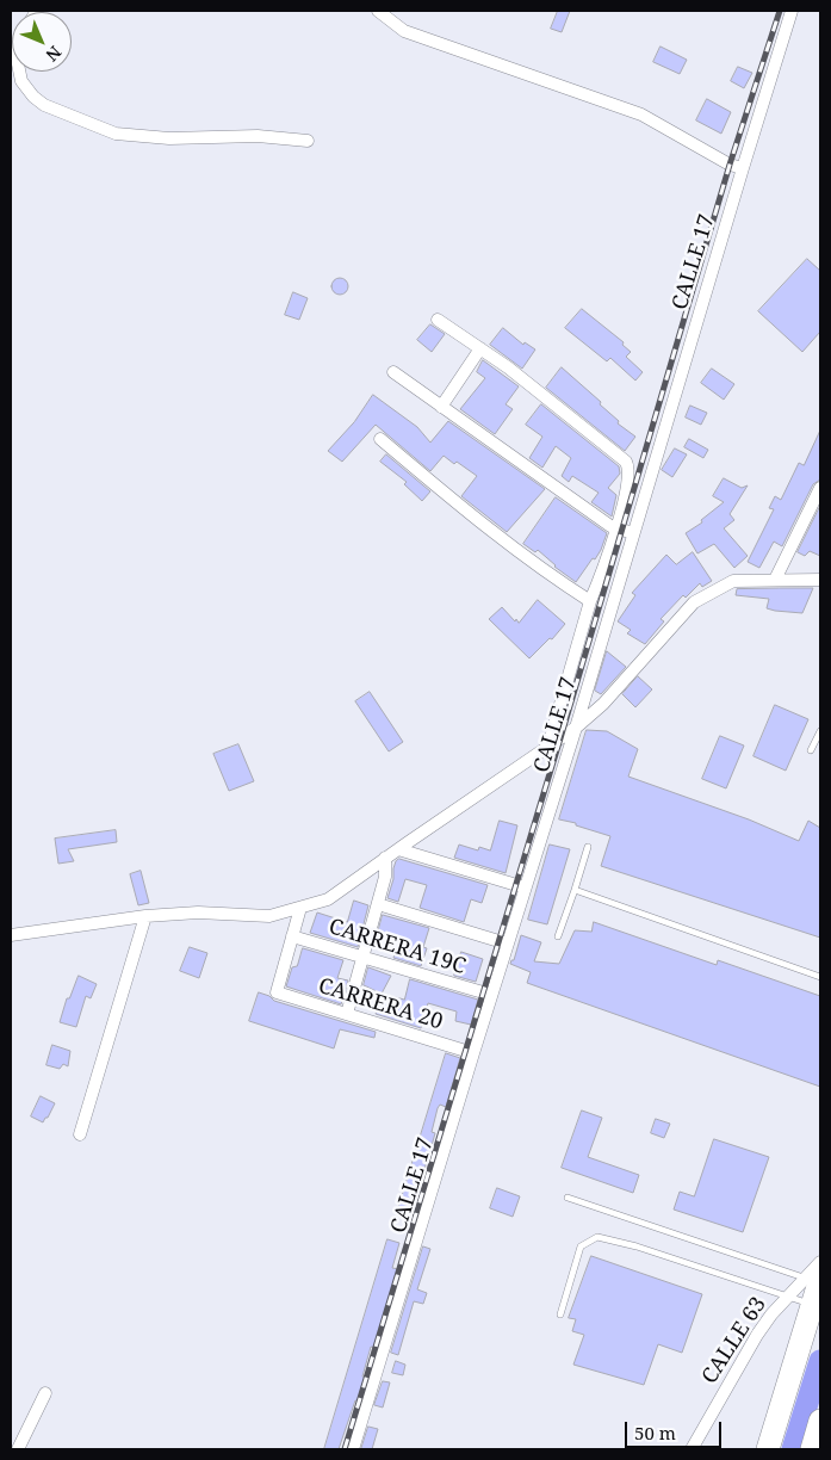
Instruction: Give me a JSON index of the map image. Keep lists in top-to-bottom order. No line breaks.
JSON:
{"streets":{"street":["CALLE 17","CARRERA 19C","CARRERA 20","CALLE 63"]},"crossings":[["CALLE 17","CARRERA 19C"],["CALLE 17","CARRERA 20"],["CARRERA 19C","CARRERA 20"]],"scale_bar":"50 m","north":"bottom right"}
